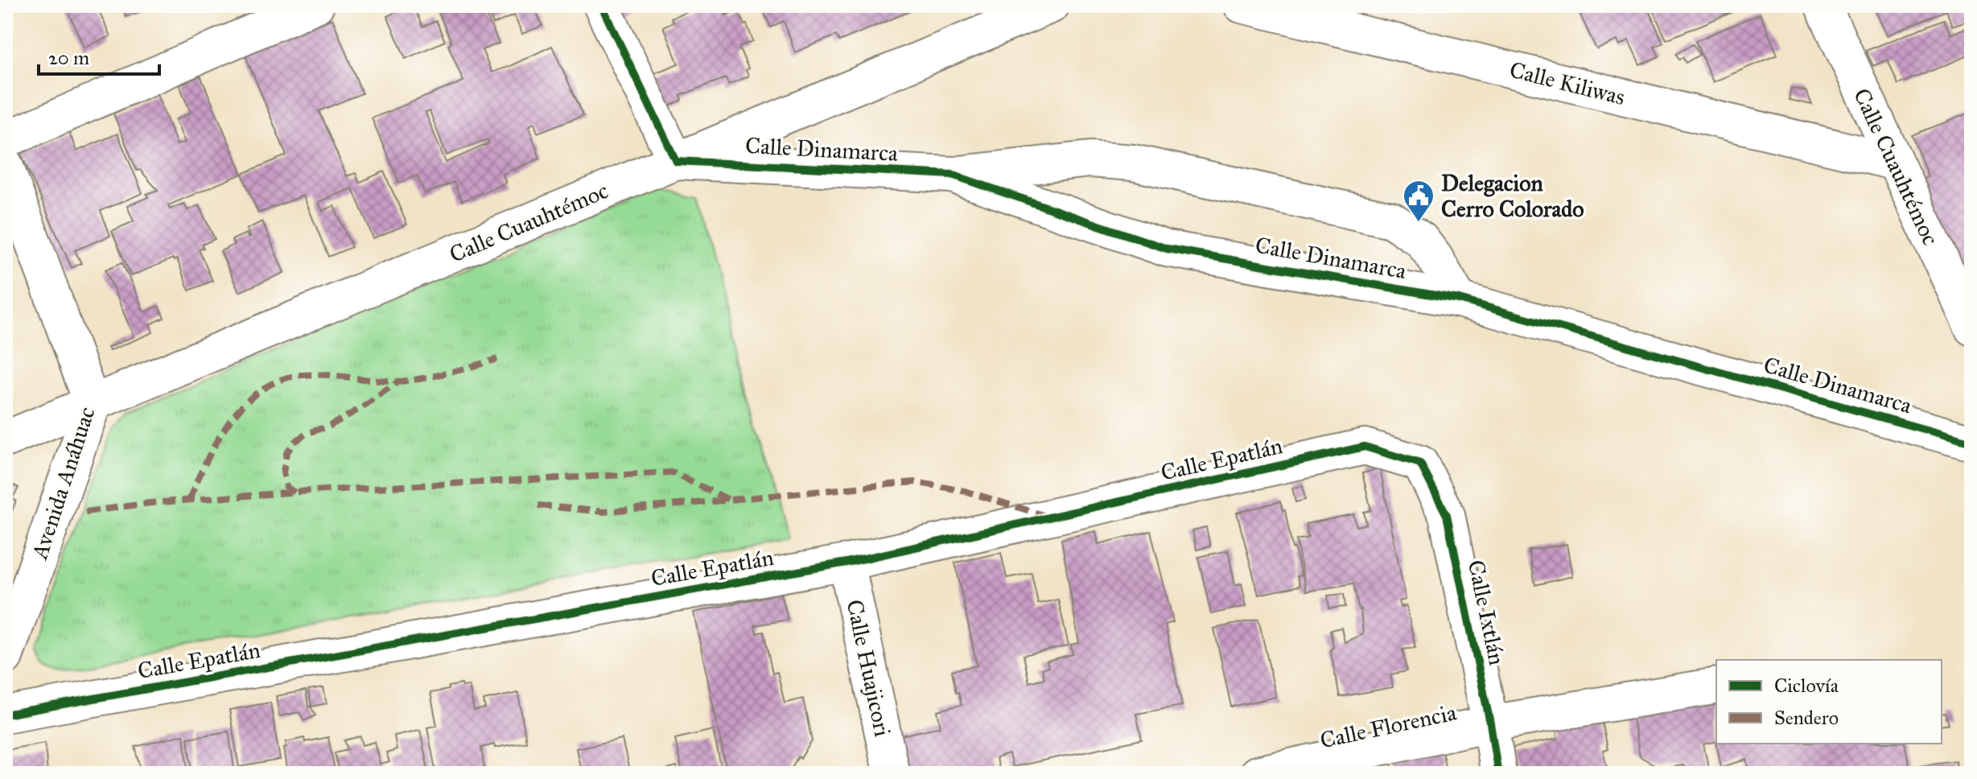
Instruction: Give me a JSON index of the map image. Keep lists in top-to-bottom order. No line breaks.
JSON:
{"streets":{"street":["Calle Kiliwas","Calle Dinamarca","Calle Cuauhtémoc","Calle Epatlán","Avenida Anáhuac","Calle Ixtlán","Calle Huajicori","Calle Florencia"]},"crossings":[["Calle Kiliwas","Calle Cuauhtémoc"],["Calle Dinamarca","Calle Cuauhtémoc"],["Calle Cuauhtémoc","Avenida Anáhuac"],["Calle Epatlán","Calle Ixtlán"],["Calle Epatlán","Calle Huajicori"],["Calle Ixtlán","Calle Florencia"]],"places":{"public building":["Delegacion Cerro Colorado"]},"legend":["Ciclovía","Sendero"],"scale_bar":"20 m"}
